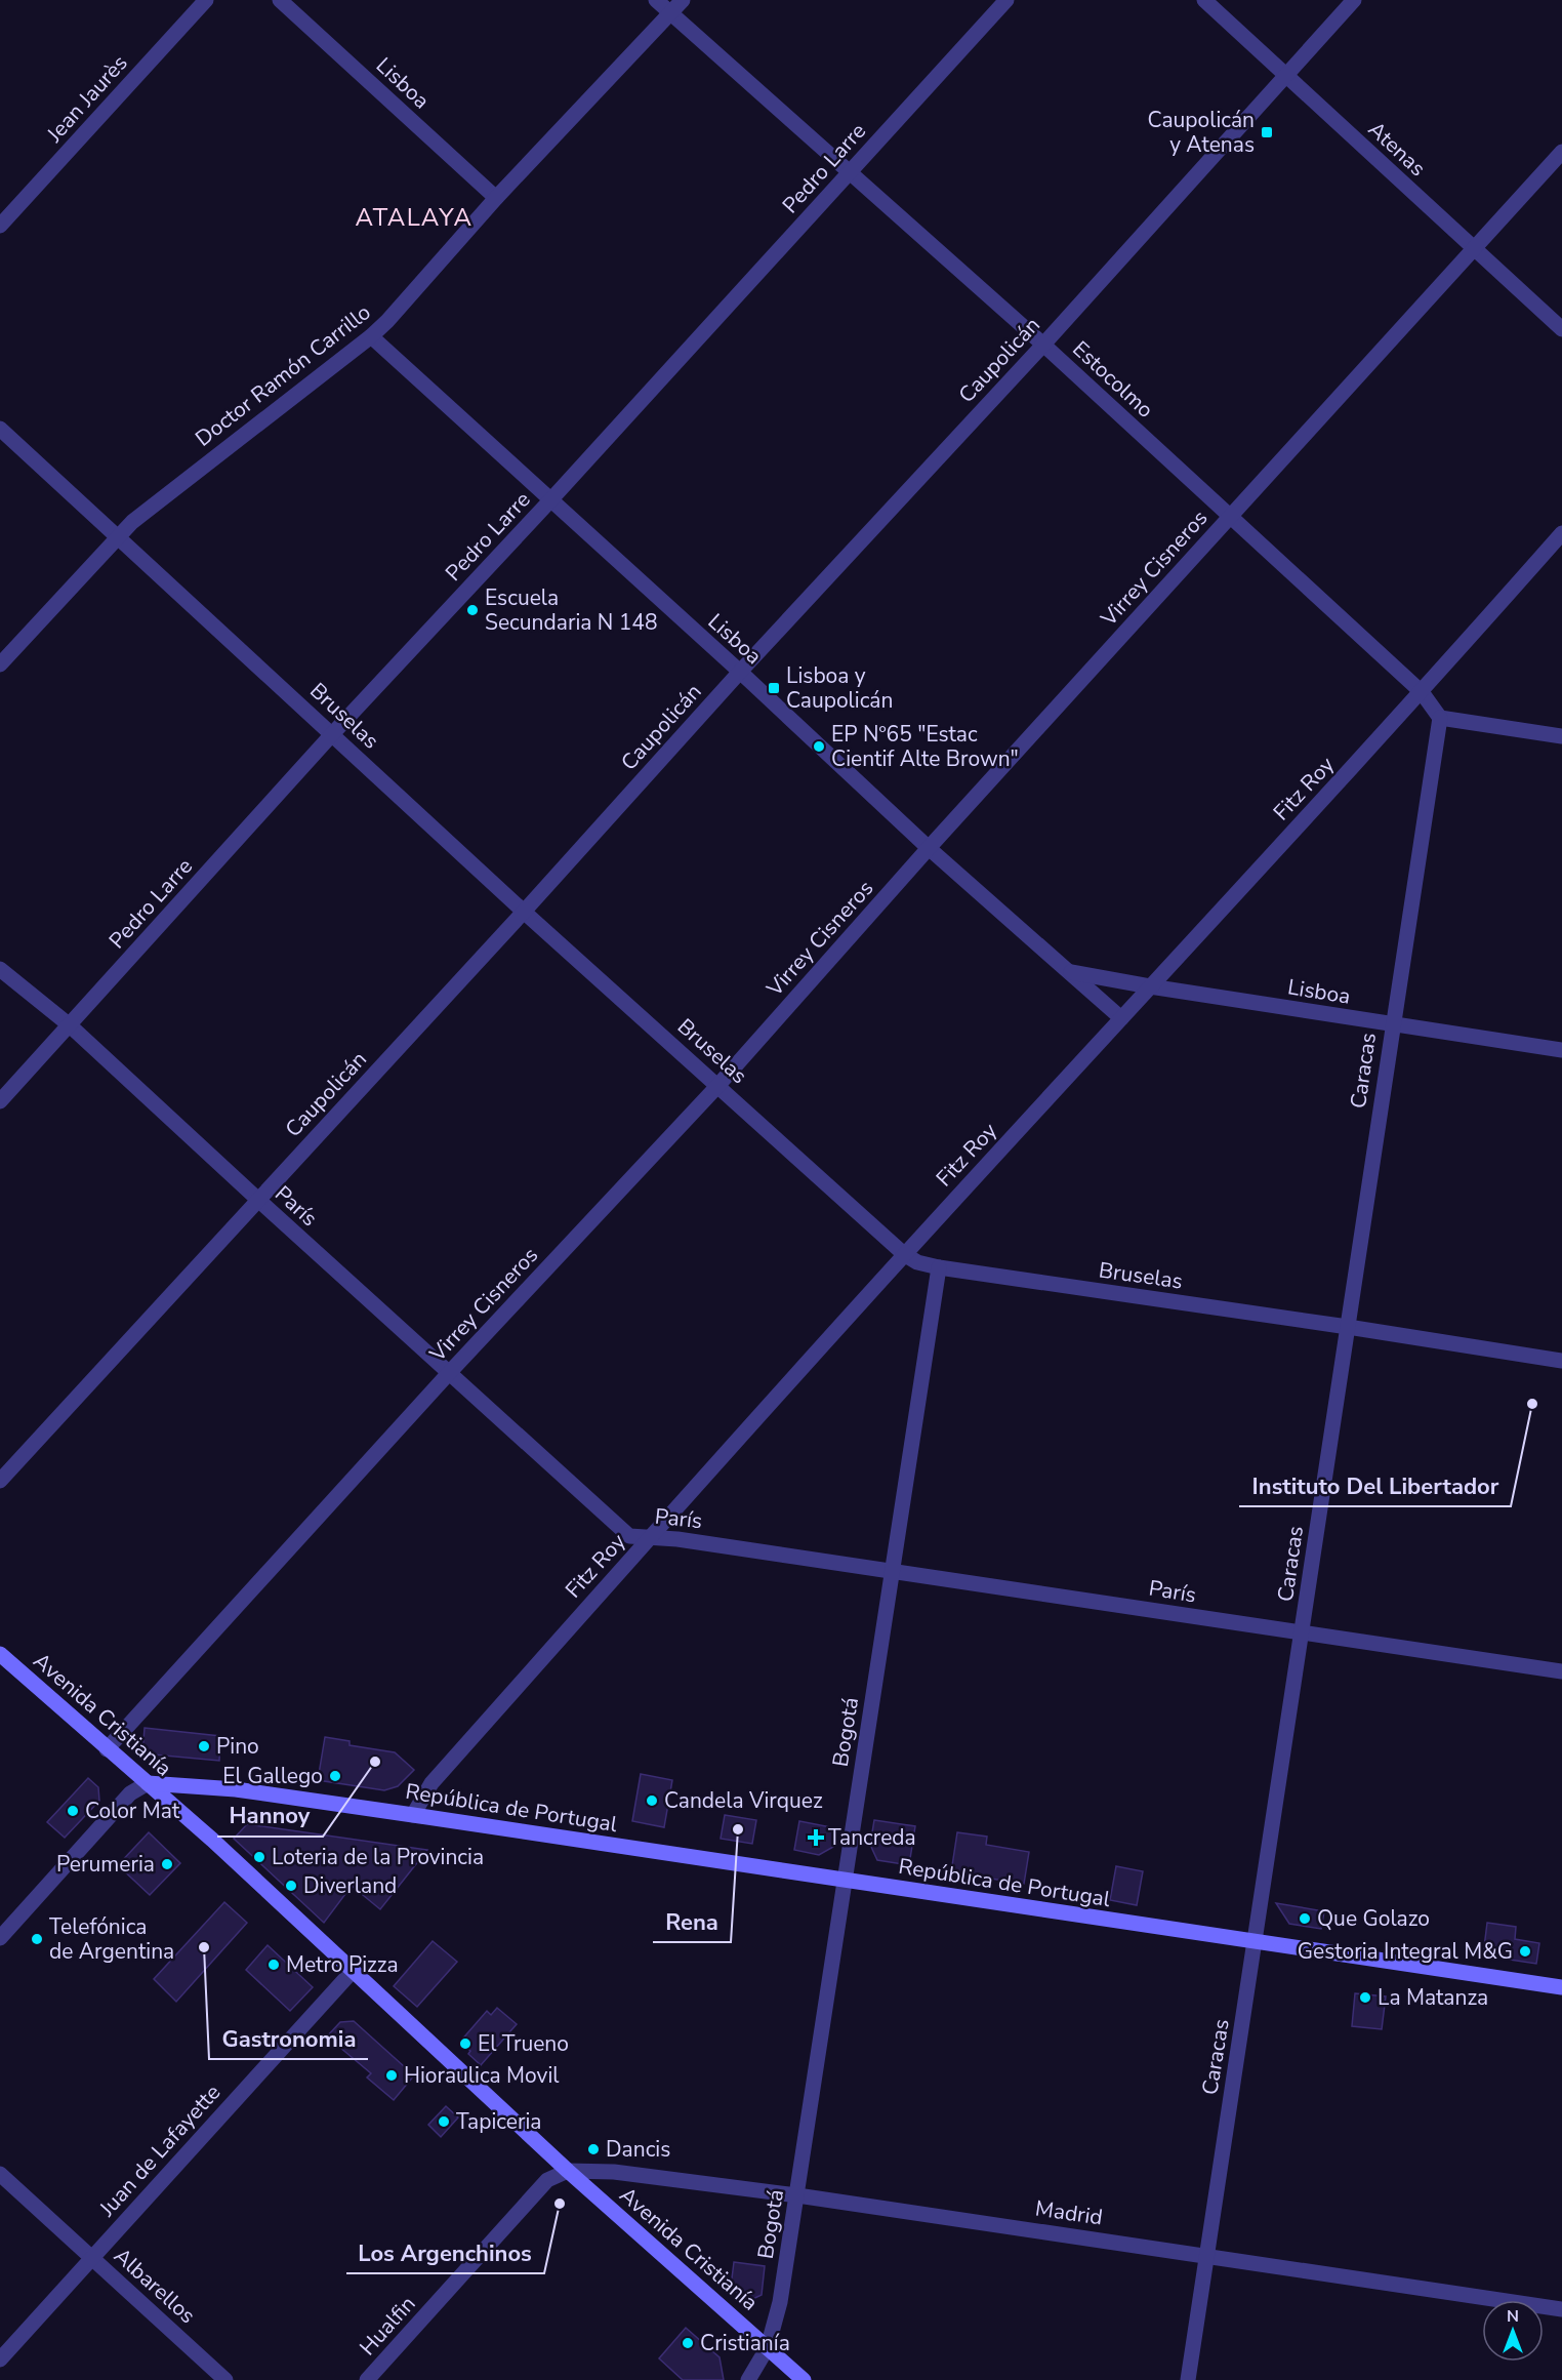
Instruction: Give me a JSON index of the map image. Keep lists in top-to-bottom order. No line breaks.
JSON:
{"streets":{"main road":["Avenida Cristianía","República de Portugal"],"street":["Lisboa","Jean Jaurès","Atenas","Pedro Larre","Caupolicán","Doctor Ramón Carrillo","Estocolmo","Virrey Cisneros","Bruselas","Fitz Roy","Caracas","París","Bogotá","Juan de Lafayette","Madrid","Albarellos","Hualfin"]},"crossings":[["Lisboa","Pedro Larre"],["Lisboa","Caupolicán"],["Lisboa","Doctor Ramón Carrillo"],["Lisboa","Virrey Cisneros"],["Lisboa","Fitz Roy"],["Lisboa","Caracas"],["Atenas","Caupolicán"],["Atenas","Virrey Cisneros"],["Pedro Larre","Estocolmo"],["Pedro Larre","Bruselas"],["Pedro Larre","París"],["Caupolicán","Estocolmo"],["Caupolicán","Bruselas"],["Caupolicán","París"],["Doctor Ramón Carrillo","Estocolmo"],["Doctor Ramón Carrillo","Bruselas"],["Estocolmo","Virrey Cisneros"],["Estocolmo","Fitz Roy"],["Estocolmo","Caracas"],["Virrey Cisneros","Bruselas"],["Virrey Cisneros","París"],["Virrey Cisneros","Avenida Cristianía"],["Bruselas","Fitz Roy"],["Bruselas","Caracas"],["Bruselas","Bogotá"],["Fitz Roy","París"],["Fitz Roy","República de Portugal"],["Caracas","París"],["Caracas","República de Portugal"],["Caracas","Madrid"],["París","Bogotá"],["Avenida Cristianía","Bogotá"],["Avenida Cristianía","República de Portugal"],["Avenida Cristianía","Juan de Lafayette"],["Avenida Cristianía","Madrid"],["Avenida Cristianía","Hualfin"],["Bogotá","República de Portugal"],["Bogotá","Madrid"],["Juan de Lafayette","Albarellos"],["Madrid","Hualfin"]],"districts":["ATALAYA"],"places":{"transit":["Caupolicán y Atenas","Lisboa y Caupolicán"],"other":["Escuela Secundaria N 148","EP Nº65 \"Estac Cientif Alte Brown\"","Instituto Del Libertador","Pino","Hannoy","El Gallego","Candela Virquez","Color Mat","Rena","Loteria de la Provincia","Perumeria","Diverland","Que Golazo","Telefónica de Argentina","Gastronomia","Gestoria Integral M&G","Metro Pizza","La Matanza","El Trueno","Hioraulica Movil","Tapiceria","Dancis","Los Argenchinos","Cristianía"],"health":["Tancreda"]},"north":"top"}
